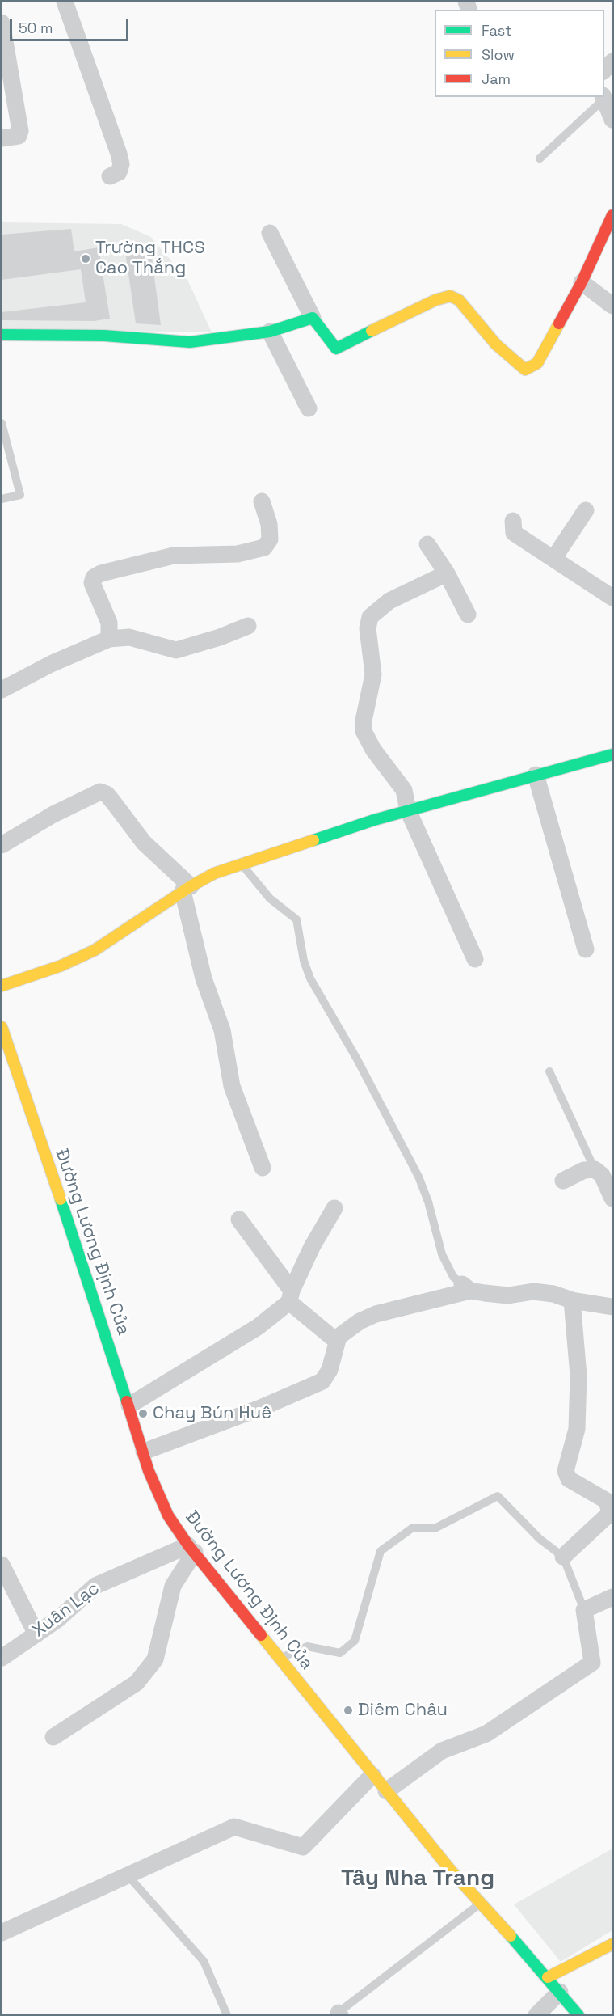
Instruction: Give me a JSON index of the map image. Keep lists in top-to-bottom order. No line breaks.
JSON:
{"streets":{"street":["Đường Lương Định Của","Xuân Lạc"]},"crossings":[["Đường Lương Định Của","Xuân Lạc"]],"districts":["Tây Nha Trang"],"places":["Trường THCS Cao Thắng","Chay Bún Huê","Diêm Châu"],"legend":["Fast","Slow","Jam"],"scale_bar":"50 m"}
